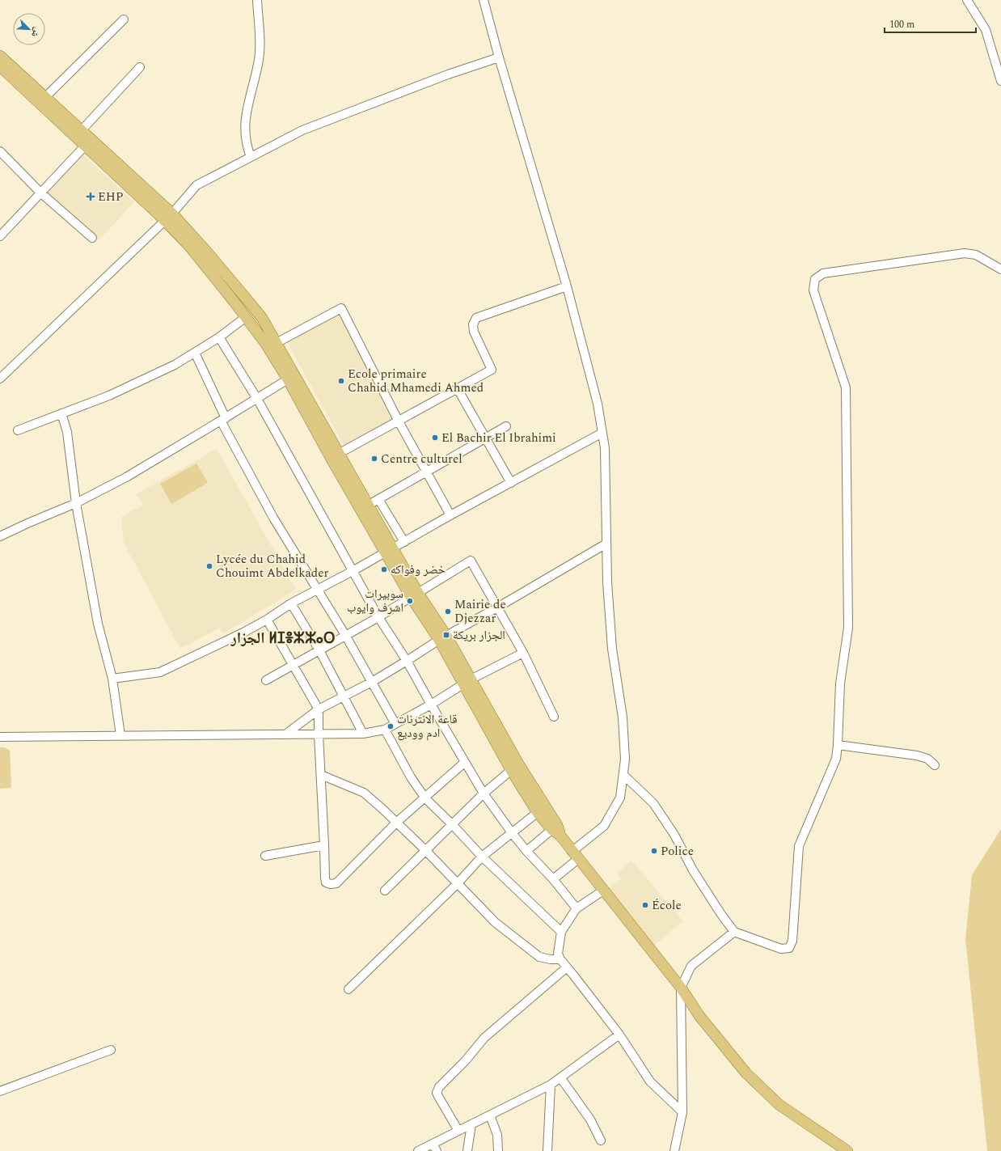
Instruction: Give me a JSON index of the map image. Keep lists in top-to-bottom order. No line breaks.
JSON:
{"districts":["الجزار ⵍⵊⴻⵣⵣⴰⵔ"],"places":{"health":["EHP"],"other":["Ecole primaire Chahid Mhamedi Ahmed","El Bachir El Ibrahimi","Centre culturel","Lycée du Chahid Chouimt Abdelkader","خضر وفواكه","سوبيرات اشرف وايوب","Mairie de Djezzar","قاعة الانترنات ادم ووديع","Police","École"],"transit":["الجزار بريكة"]},"scale_bar":"100 m","north":"bottom right"}
